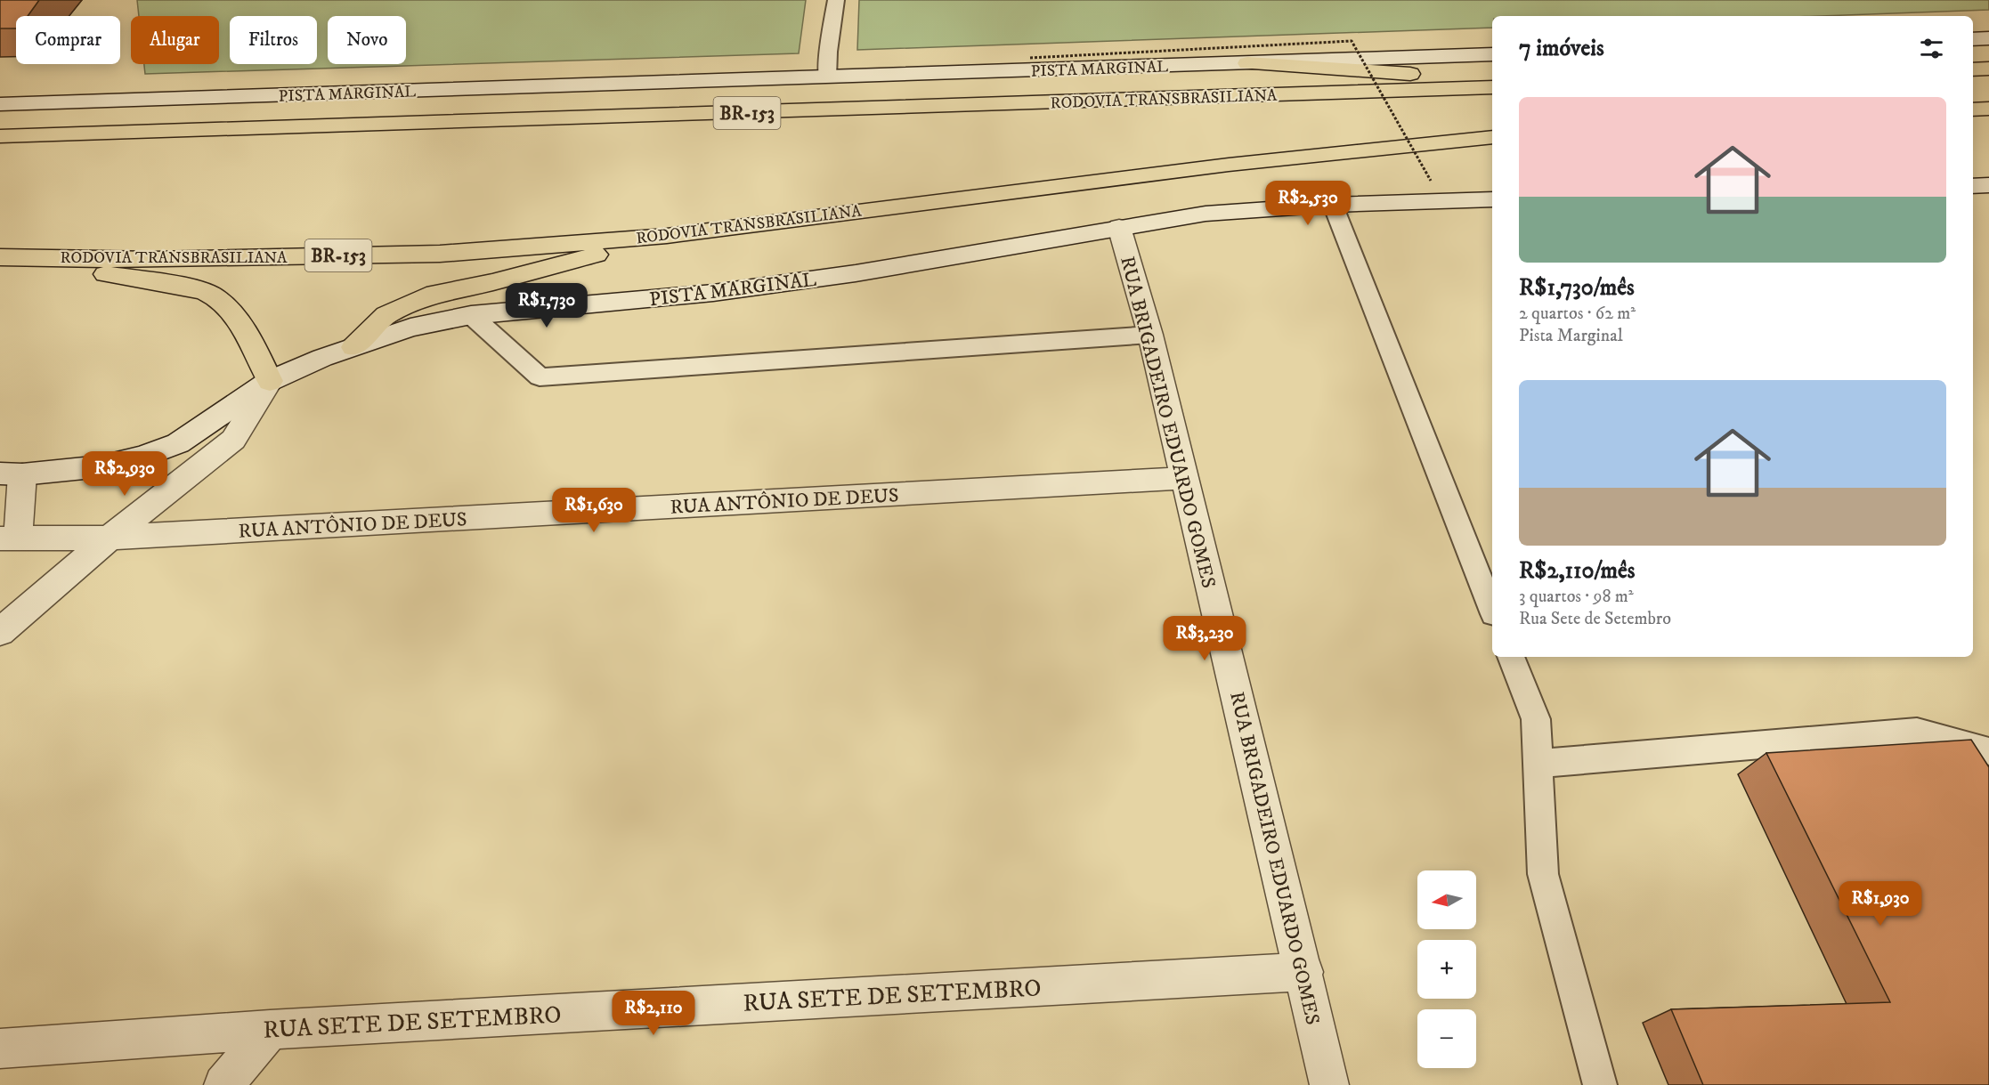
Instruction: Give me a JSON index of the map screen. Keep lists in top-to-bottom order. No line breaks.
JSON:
{"streets":{"highway":["RODOVIA TRANSBRASILIANA","BR-153"],"main road":["PISTA MARGINAL","RUA BRIGADEIRO EDUARDO GOMES","RUA ANTÔNIO DE DEUS","RUA SETE DE SETEMBRO"]},"crossings":[["PISTA MARGINAL","RUA BRIGADEIRO EDUARDO GOMES"],["RUA BRIGADEIRO EDUARDO GOMES","RUA ANTÔNIO DE DEUS"],["RUA BRIGADEIRO EDUARDO GOMES","RUA SETE DE SETEMBRO"]],"north":"left","page":{"chip":["Comprar","Alugar","Filtros","Novo"],"heading":"7 imóveis","list":[{"name":"R$1,730/mês","note":"2 quartos · 62 m² · Pista Marginal"},{"name":"R$2,110/mês","note":"3 quartos · 98 m² · Rua Sete de Setembro"}],"price":["R$2,530","R$1,730","R$2,930","R$1,630","R$3,230","R$1,930","R$2,110"],"map_buttons":["+","−"]}}
